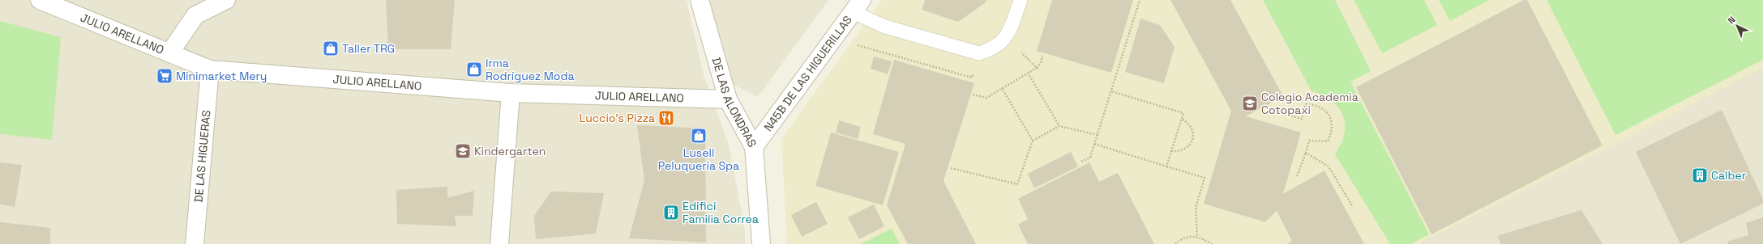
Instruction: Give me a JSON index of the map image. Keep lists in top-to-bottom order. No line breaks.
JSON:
{"streets":{"street":["JULIO ARELLANO","N45B DE LAS HIGUERILLAS","DE LAS ALONDRAS","DE LAS HIGUERAS"]},"crossings":[["JULIO ARELLANO","DE LAS ALONDRAS"],["JULIO ARELLANO","DE LAS HIGUERAS"],["N45B DE LAS HIGUERILLAS","DE LAS ALONDRAS"]],"places":{"shop":["Taller TRG","Irma Rodríguez Moda","Lusell Peluqueria Spa"],"supermarket":["Minimarket Mery"],"school or university":["Colegio Academia Cotopaxi","Kindergarten"],"restaurant":["Luccio's Pizza"],"building":["Calber","Edifici Familia Correa"]},"north":"top left"}
